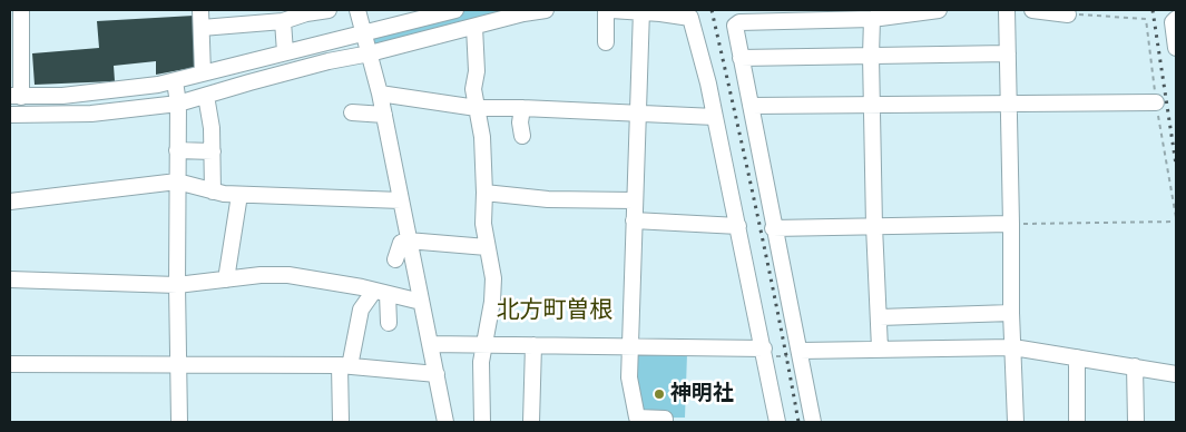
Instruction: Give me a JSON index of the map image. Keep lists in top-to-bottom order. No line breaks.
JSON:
{"districts":["北方町曽根"],"places":["神明社"]}
